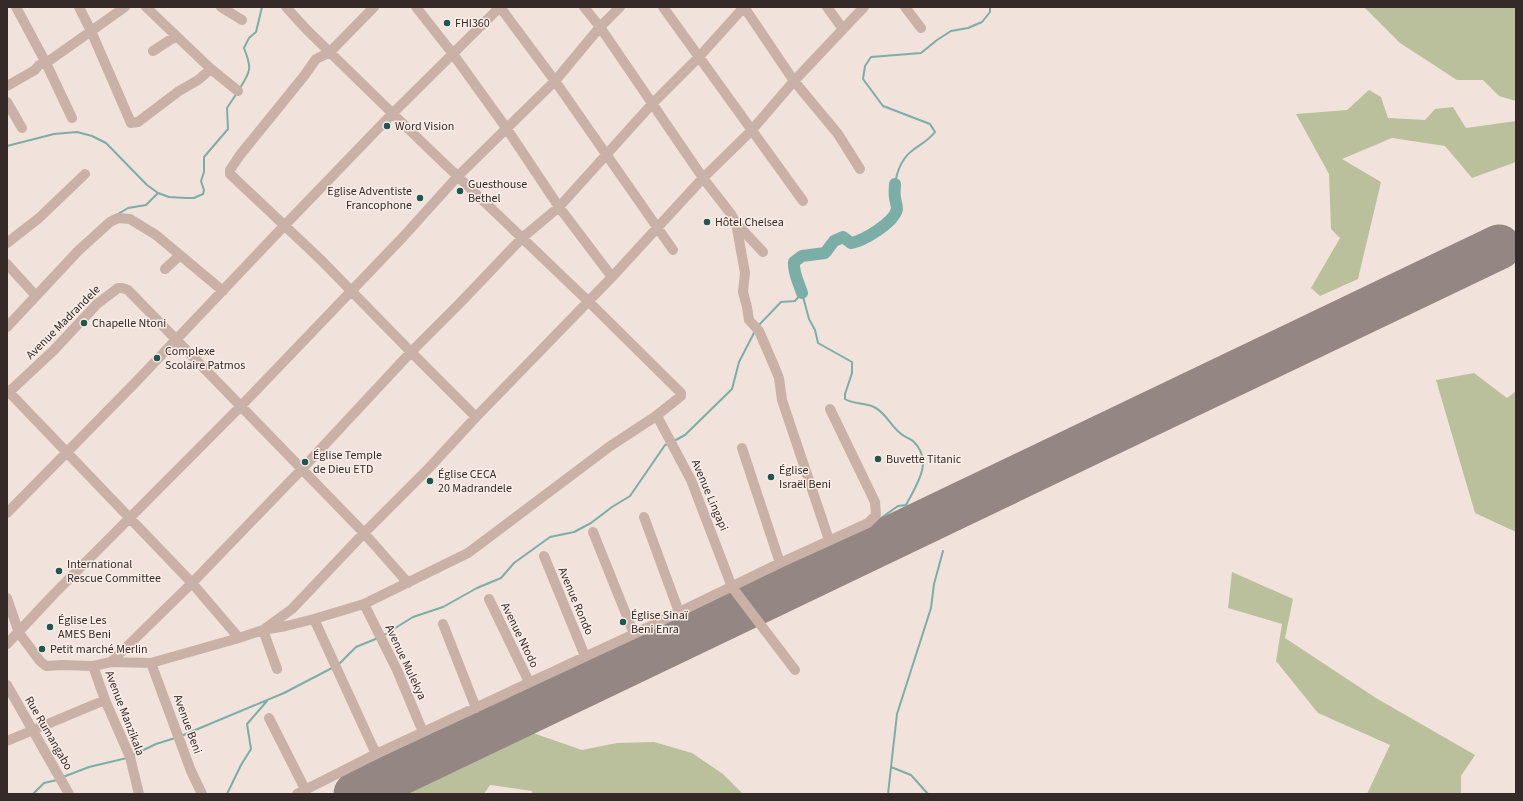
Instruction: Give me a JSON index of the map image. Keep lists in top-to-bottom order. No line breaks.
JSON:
{"streets":{"street":["Avenue Madrandele","Avenue Lingapi","Avenue Rondo","Avenue Ntodo","Avenue Mulekya","Avenue Manzikala","Avenue Beni","Rue Rumangabo"]},"places":["FHI360","Word Vision","Guesthouse Bethel","Eglise Adventiste Francophone","Hôtel Chelsea","Chapelle Ntoni","Complexe Scolaire Patmos","Buvette Titanic","Église Temple de Dieu ETD","Église Israël Beni","Église CECA 20 Madrandele","International Rescue Committee","Église Sinaï Beni Enra","Église Les AMES Beni","Petit marché Merlin"]}
